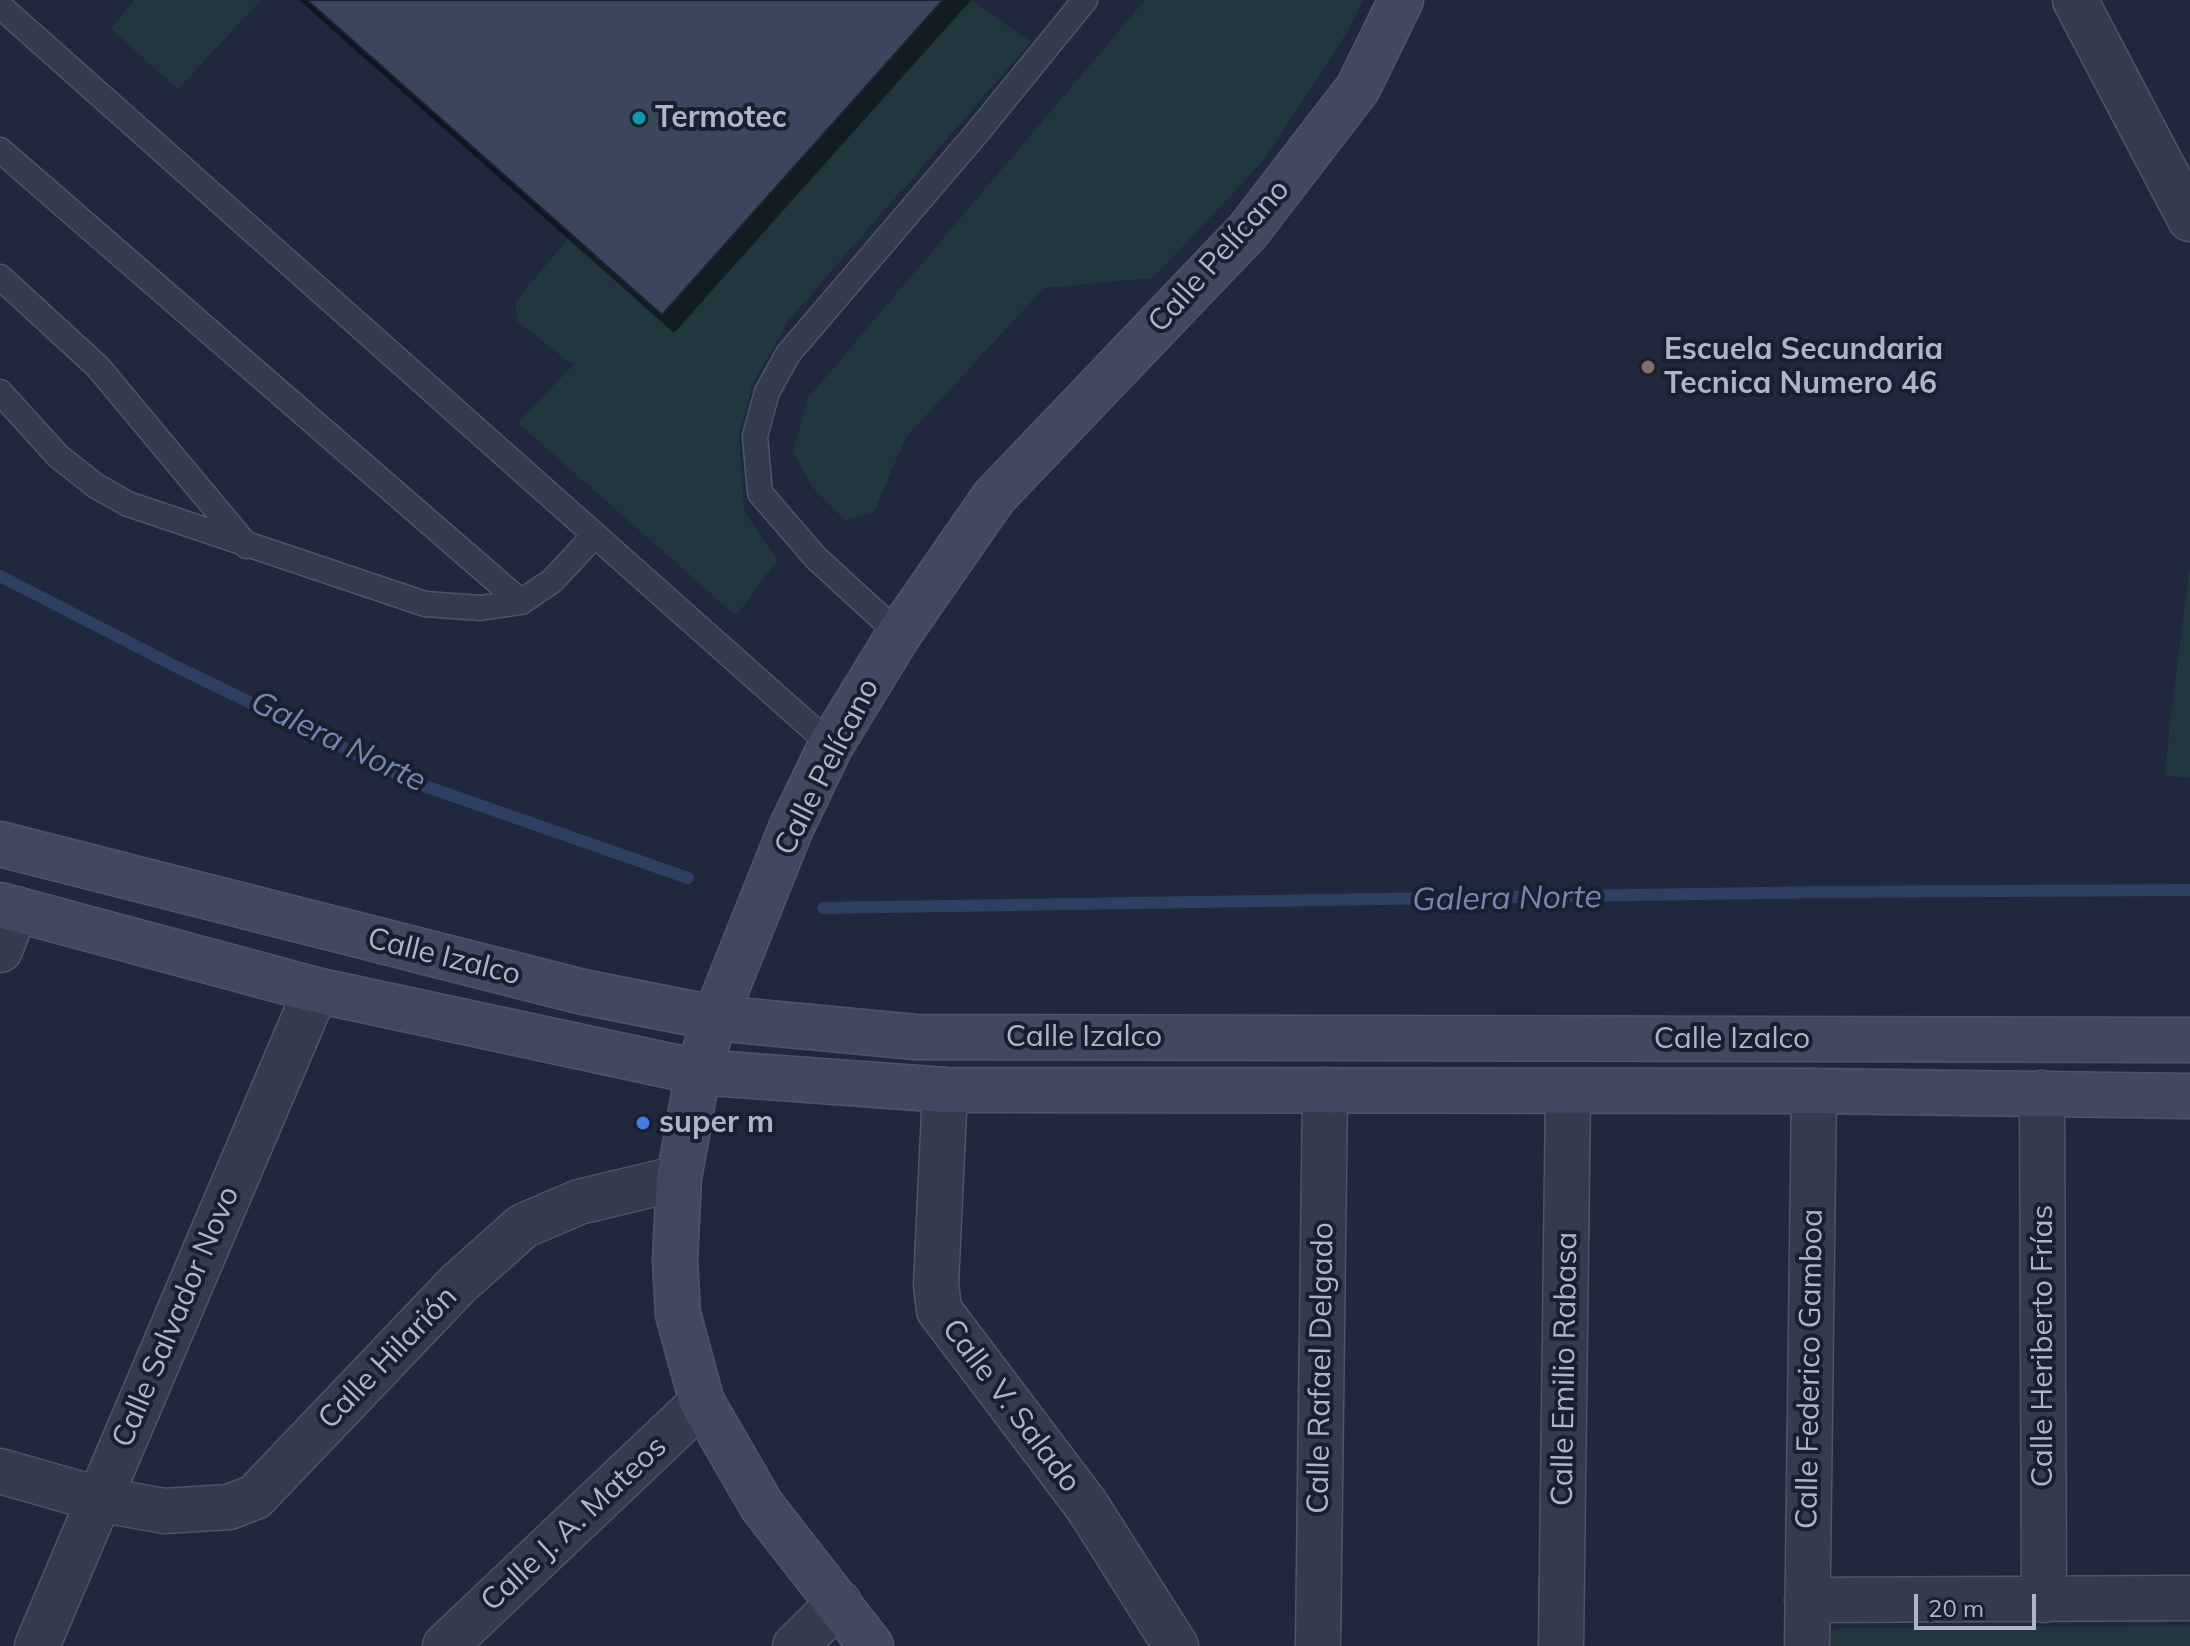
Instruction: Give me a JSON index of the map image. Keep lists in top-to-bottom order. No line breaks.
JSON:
{"streets":{"main road":["Calle Pelícano","Calle Izalco"],"street":["Calle Salvador Novo","Calle Heriberto Frías","Calle Hilarión","Calle Rafael Delgado","Calle Emilio Rabasa","Calle Federico Gamboa","Calle V. Salado","Calle J. A. Mateos"]},"crossings":[["Calle Pelícano","Calle Izalco"],["Calle Pelícano","Calle Hilarión"],["Calle Pelícano","Calle J. A. Mateos"],["Calle Izalco","Calle Salvador Novo"],["Calle Izalco","Calle Heriberto Frías"],["Calle Izalco","Calle Rafael Delgado"],["Calle Izalco","Calle Emilio Rabasa"],["Calle Izalco","Calle Federico Gamboa"],["Calle Izalco","Calle V. Salado"],["Calle Salvador Novo","Calle Hilarión"]],"water":["Galera Norte"],"places":["Termotec","Escuela Secundaria Tecnica Numero 46","super m"],"scale_bar":"20 m"}
